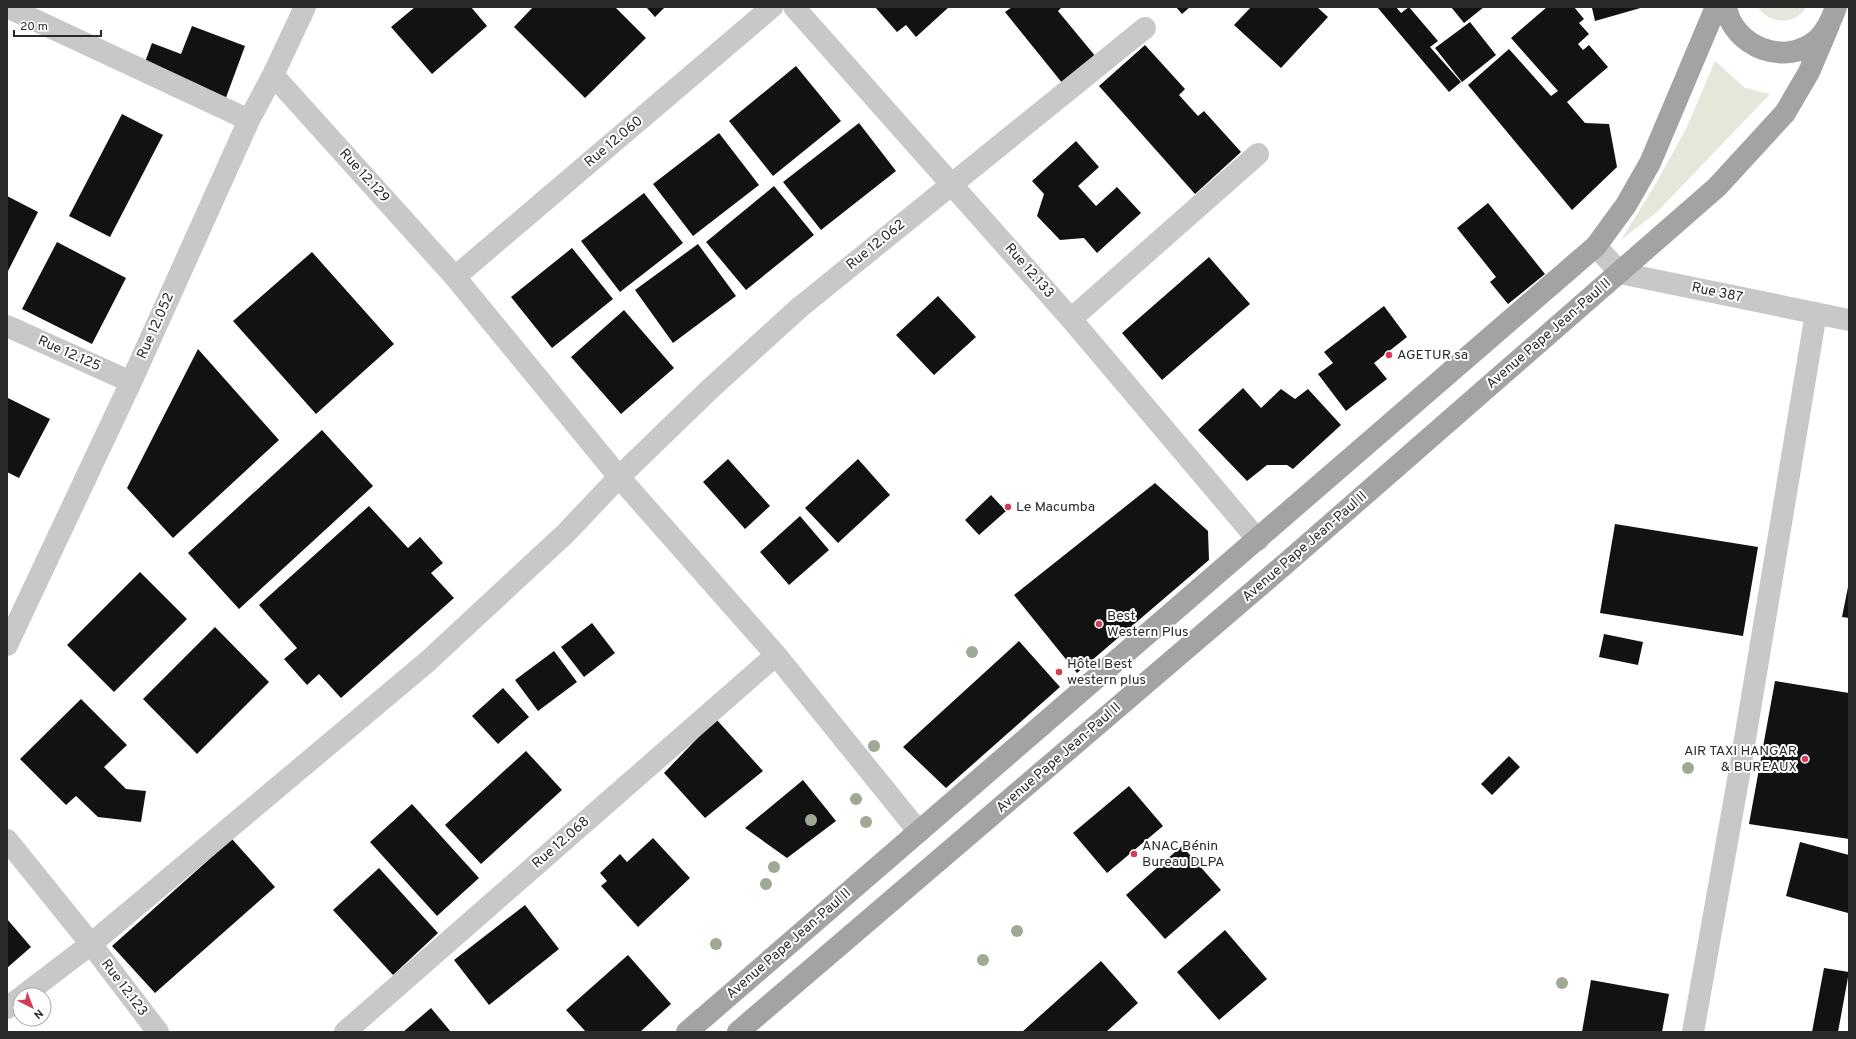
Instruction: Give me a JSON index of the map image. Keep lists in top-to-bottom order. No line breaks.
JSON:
{"streets":{"main road":["Avenue Pape Jean-Paul II"],"street":["Rue 12.060","Rue 12.129","Rue 12.062","Rue 12.133","Rue 387","Rue 12.052","Rue 12.125","Rue 12.068","Rue 12.123"]},"crossings":[["Rue 12.060","Rue 12.129"],["Rue 12.129","Rue 12.062"],["Rue 12.129","Rue 12.052"],["Rue 12.129","Avenue Pape Jean-Paul II"],["Rue 12.129","Rue 12.068"],["Rue 12.062","Rue 12.133"],["Rue 12.062","Rue 12.123"],["Rue 12.133","Avenue Pape Jean-Paul II"],["Rue 387","Avenue Pape Jean-Paul II"],["Rue 12.052","Rue 12.125"]],"places":["AGETUR sa","Le Macumba","Best Western Plus","Hôtel Best western plus","AIR TAXI HANGAR & BUREAUX","ANAC Bénin Bureau DLPA"],"scale_bar":"20 m","north":"bottom right"}
